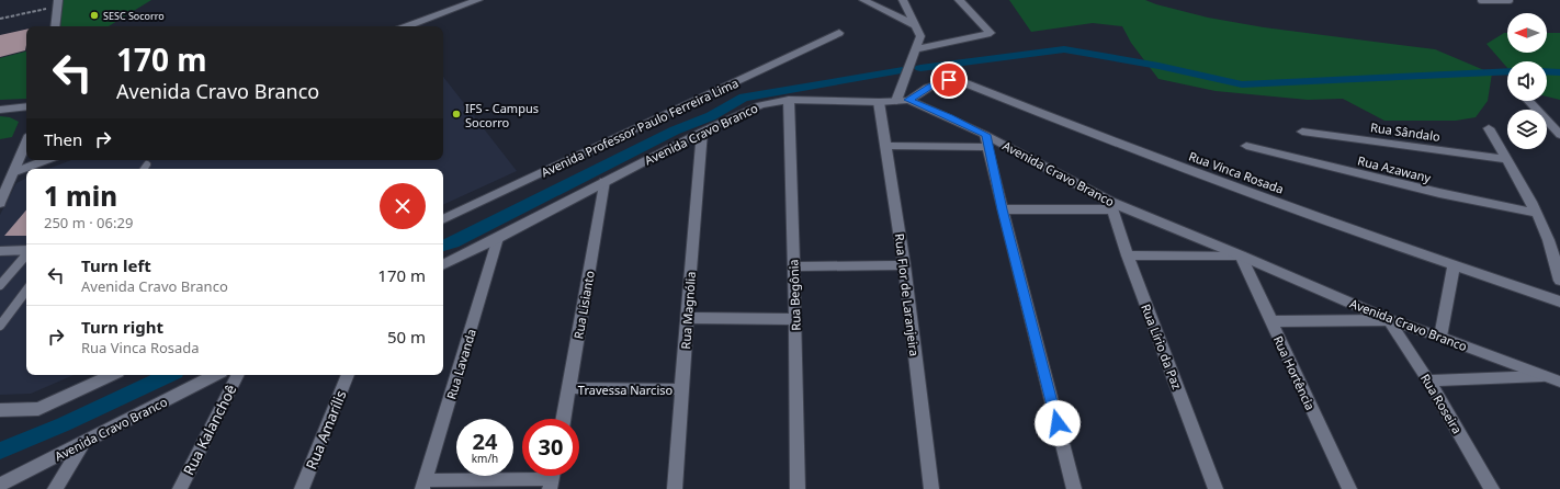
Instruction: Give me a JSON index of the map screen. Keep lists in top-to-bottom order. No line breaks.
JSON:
{"streets":{"street":["Avenida Professor Paulo Ferreira Lima","Rua Sândalo","Avenida Cravo Branco","Rua Azawany","Rua Vinca Rosada","Rua Begônia","Rua Flor de Laranjeira","Rua Lisianto","Rua Magnólia","Rua Lírio da Paz","Rua Lavanda","Rua Hortência","Travessa Narciso","Rua Roseira","Rua Kalanchoê","Rua Amarílis"]},"crossings":[["Avenida Cravo Branco","Rua Vinca Rosada"],["Avenida Cravo Branco","Rua Begônia"],["Avenida Cravo Branco","Rua Flor de Laranjeira"],["Avenida Cravo Branco","Rua Lisianto"],["Avenida Cravo Branco","Rua Magnólia"],["Avenida Cravo Branco","Rua Lírio da Paz"],["Avenida Cravo Branco","Rua Lavanda"],["Avenida Cravo Branco","Rua Hortência"],["Avenida Cravo Branco","Rua Roseira"],["Rua Lisianto","Travessa Narciso"],["Rua Magnólia","Travessa Narciso"]],"places":["SESC Socorro","IFS - Campus Socorro"],"north":"left","page":{"turn":["170 m","Avenida Cravo Branco"],"then":"Then","heading":["1 min","250 m · 06:29"],"list":[{"name":"Turn left","note":"Avenida Cravo Branco","value":"170 m"},{"name":"Turn right","note":"Rua Vinca Rosada","value":"50 m"}],"speed":"24 km/h","limit":"30"}}
